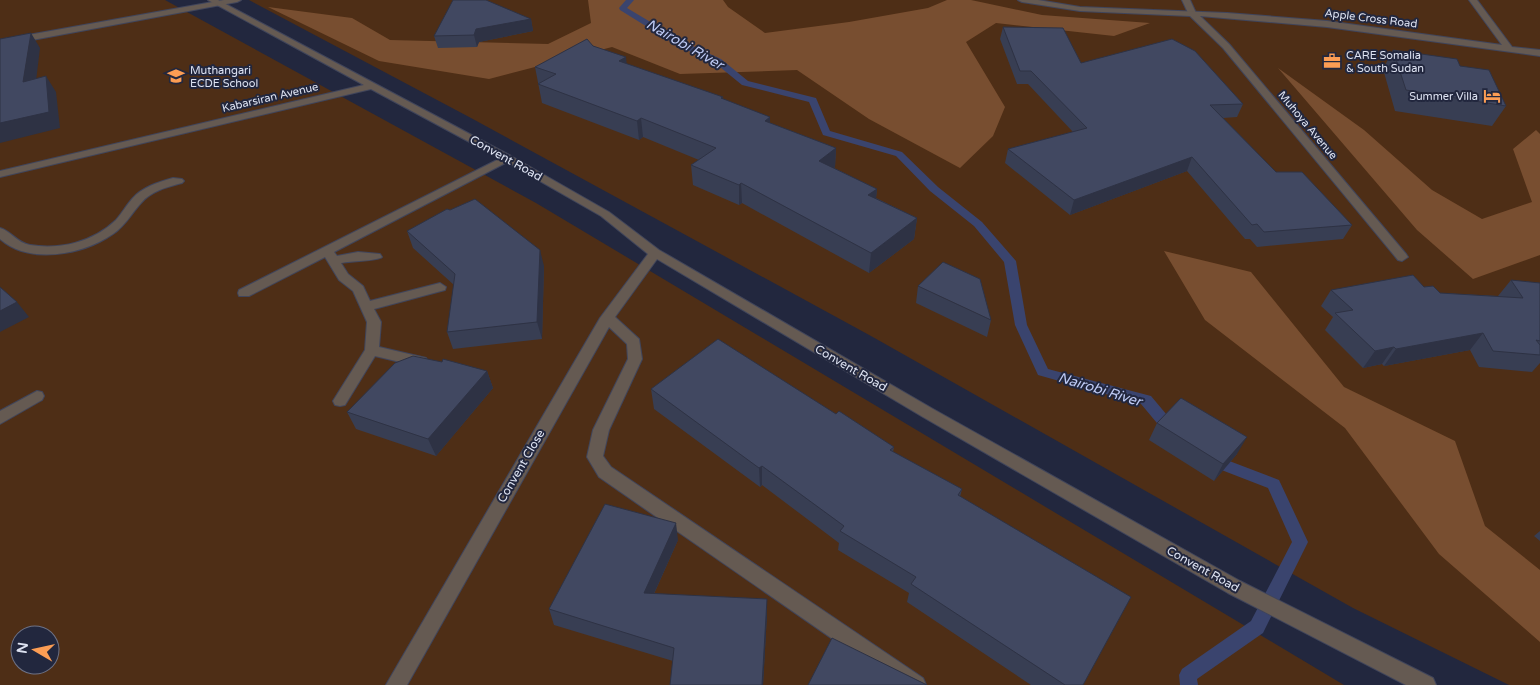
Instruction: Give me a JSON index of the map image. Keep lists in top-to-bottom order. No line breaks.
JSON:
{"streets":{"street":["Apple Cross Road","Kabarsiran Avenue","Muhoya Avenue","Convent Road","Convent Close"]},"crossings":[["Apple Cross Road","Muhoya Avenue"],["Kabarsiran Avenue","Convent Road"],["Convent Road","Convent Close"]],"water":["Nairobi River"],"places":{"office":["CARE Somalia & South Sudan"],"school or university":["Muthangari ECDE School"],"hotel":["Summer Villa"]},"north":"left"}
